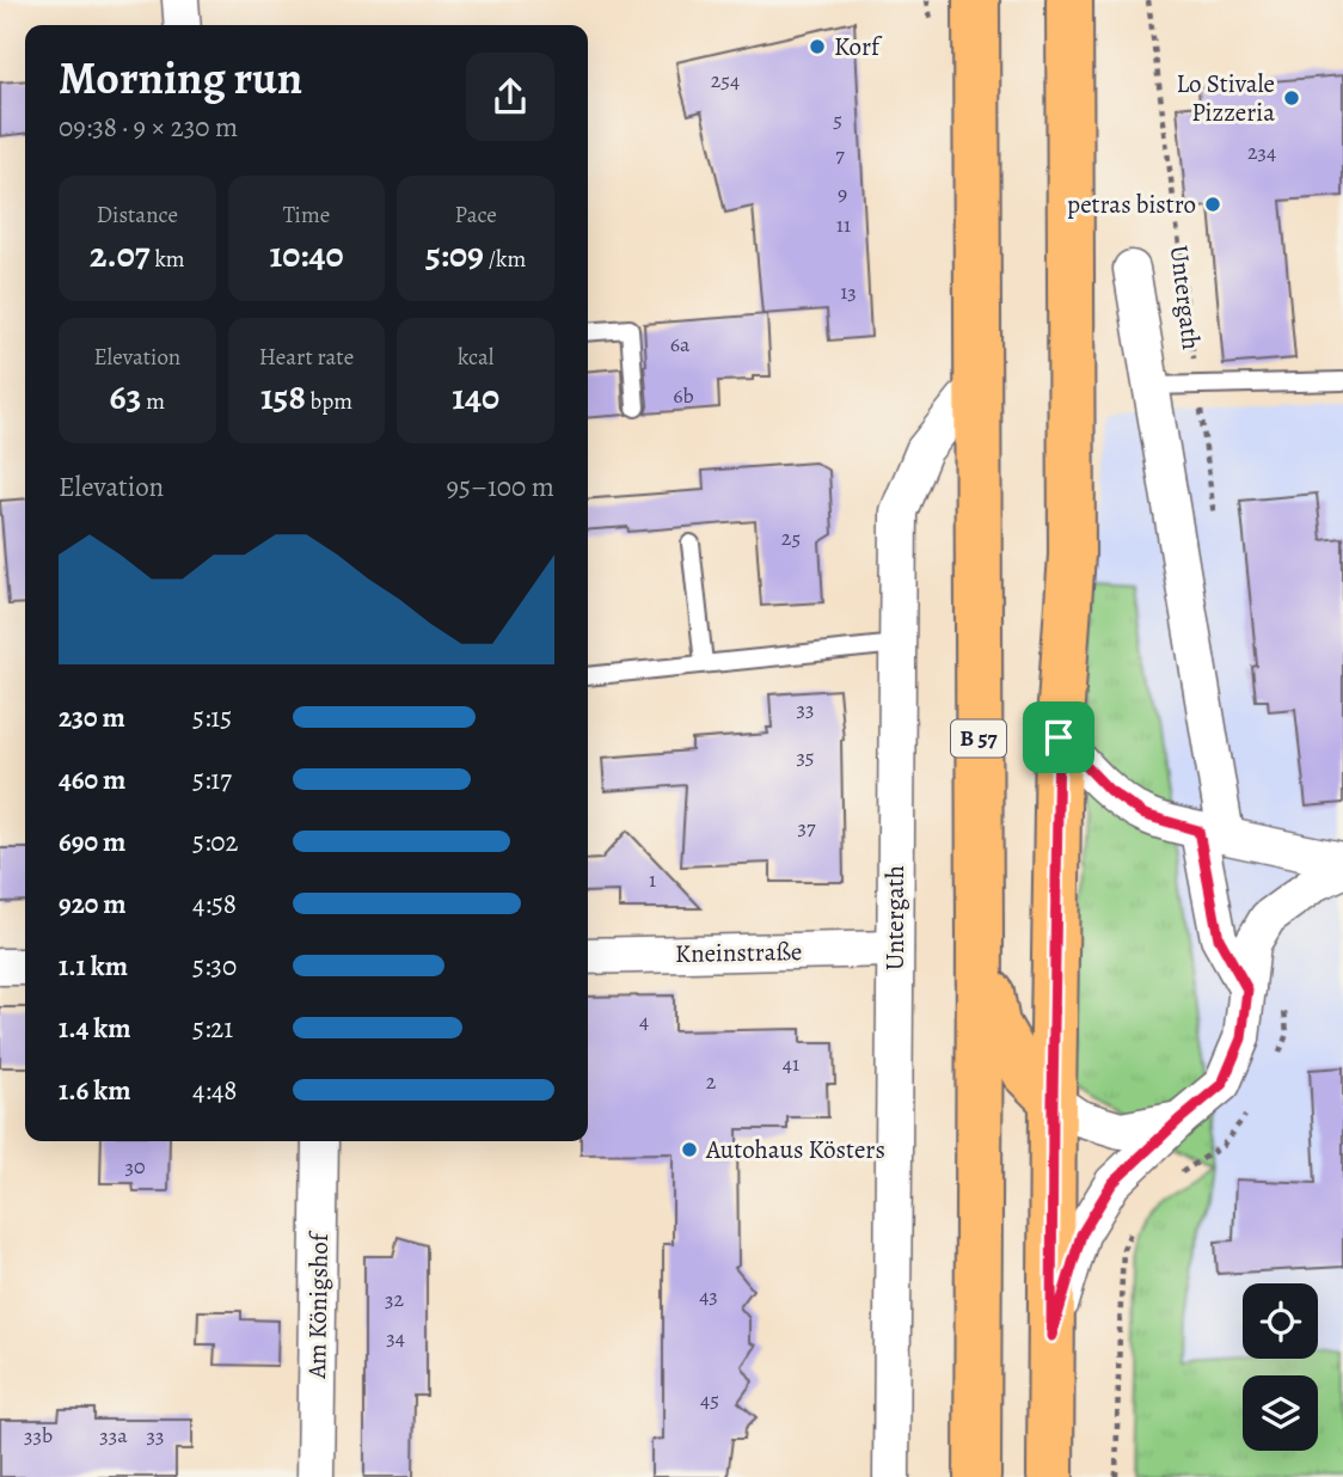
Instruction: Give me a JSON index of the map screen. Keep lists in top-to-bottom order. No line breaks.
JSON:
{"streets":{"main road":["B 57"],"street":["Untergath","Kneinstraße","Am Königshof"]},"crossings":[["Untergath","B 57"],["Untergath","Kneinstraße"]],"places":["Korf","Lo Stivale Pizzeria","petras bistro","Autohaus Kösters"],"house_numbers":["254","5","234","7","9","11","13","6a","6b","25","33","35","37","1","4","41","2","30","43","32","34","45","33b","33a","33"],"page":{"heading":["Morning run","09:38 · 9 × 230 m"],"stats":[["Distance","2.07 km"],["Time","10:40"],["Pace","5:09 /km"],["Elevation","63 m"],["Heart rate","158 bpm"],["kcal","140"]],"chart":["Elevation","95–100 m"],"list":[{"name":"230 m","note":"5:15"},{"name":"460 m","note":"5:17"},{"name":"690 m","note":"5:02"},{"name":"920 m","note":"4:58"},{"name":"1.1 km","note":"5:30"},{"name":"1.4 km","note":"5:21"},{"name":"1.6 km","note":"4:48"}]}}
